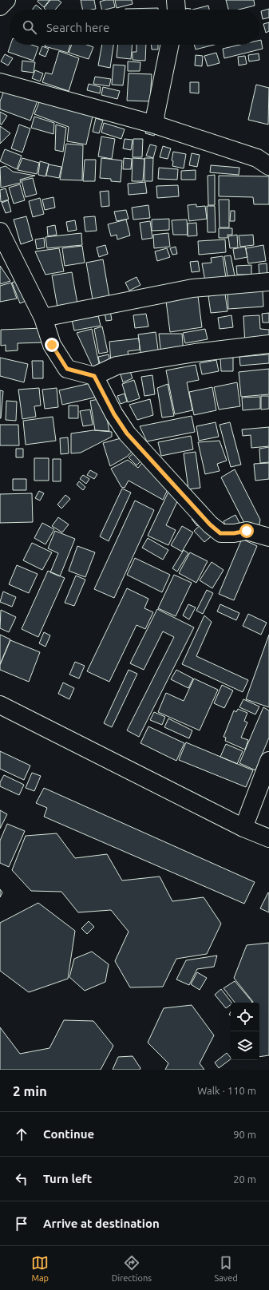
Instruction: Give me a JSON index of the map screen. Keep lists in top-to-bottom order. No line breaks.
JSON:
{"page":{"search":"Search here","heading":["2 min","Walk · 110 m"],"list":[["Continue","90 m"],["Turn left","20 m"],"Arrive at destination"],"nav":["Map","Directions","Saved"]}}
